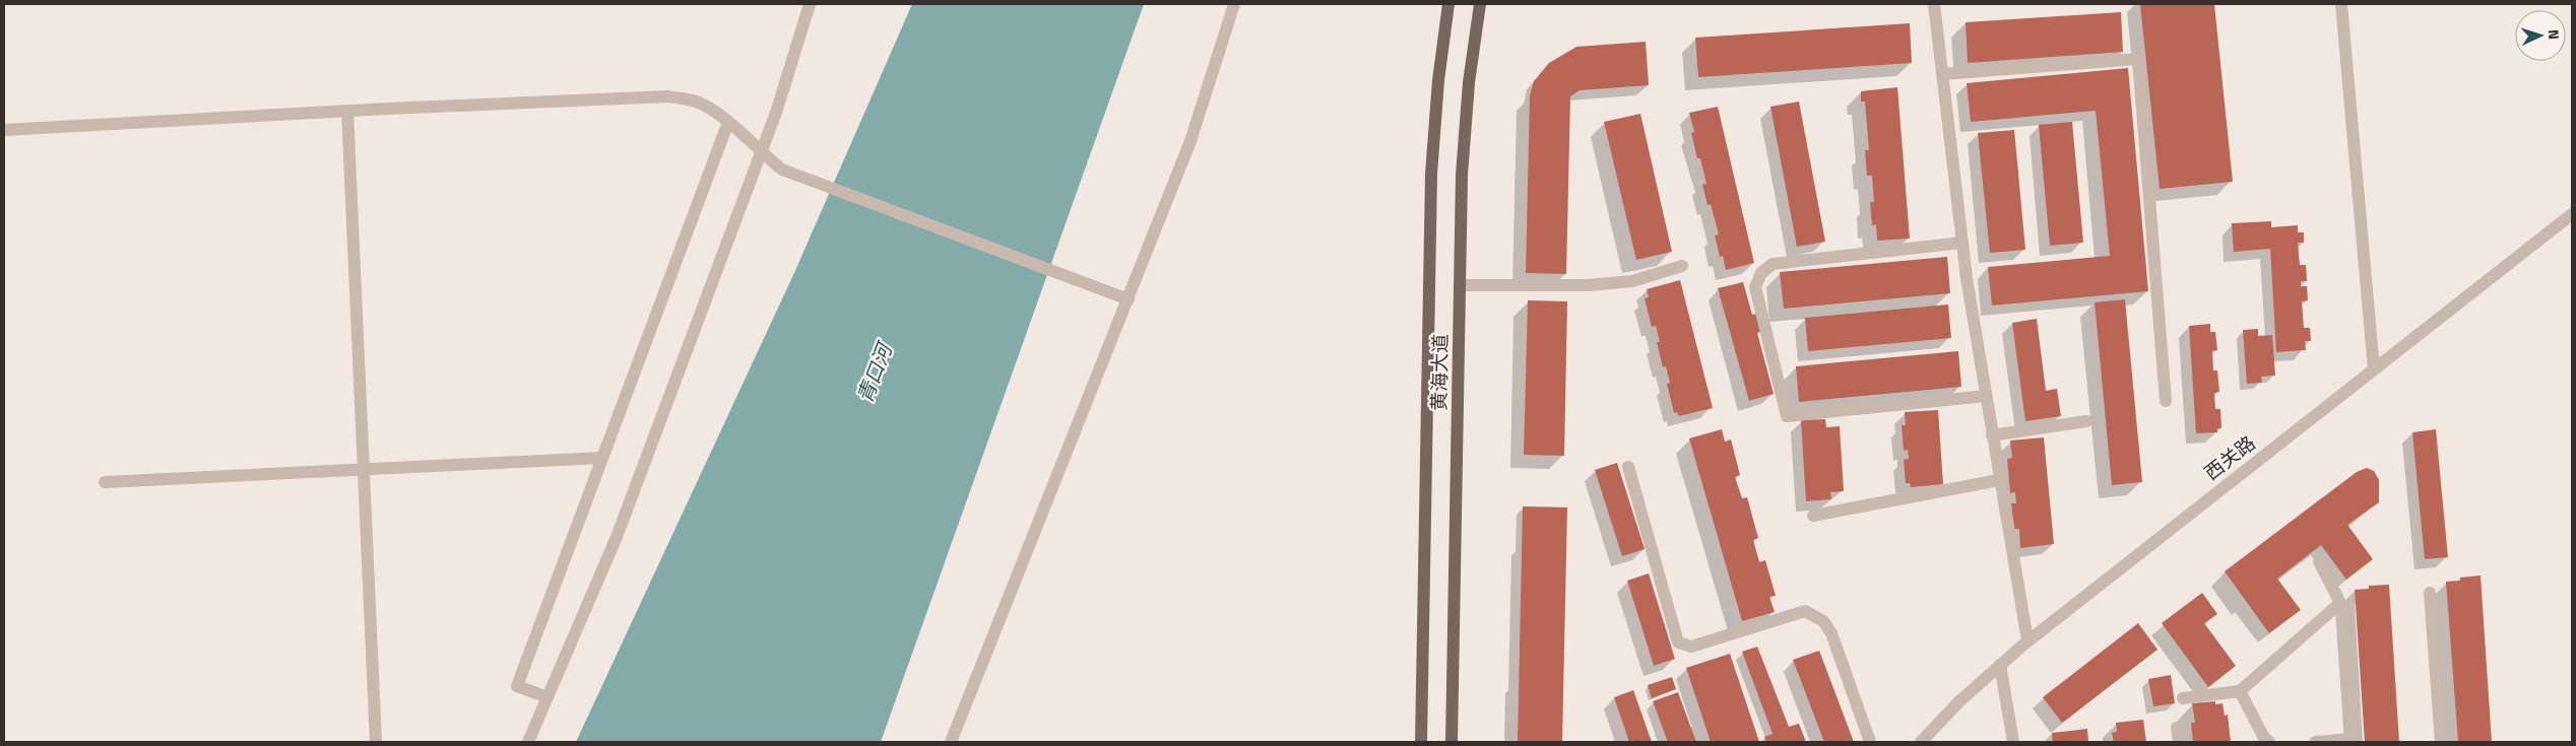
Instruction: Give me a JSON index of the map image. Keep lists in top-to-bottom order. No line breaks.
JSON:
{"streets":{"main road":["黄海大道"],"street":["西关路"]},"water":["青口河"],"north":"right"}
